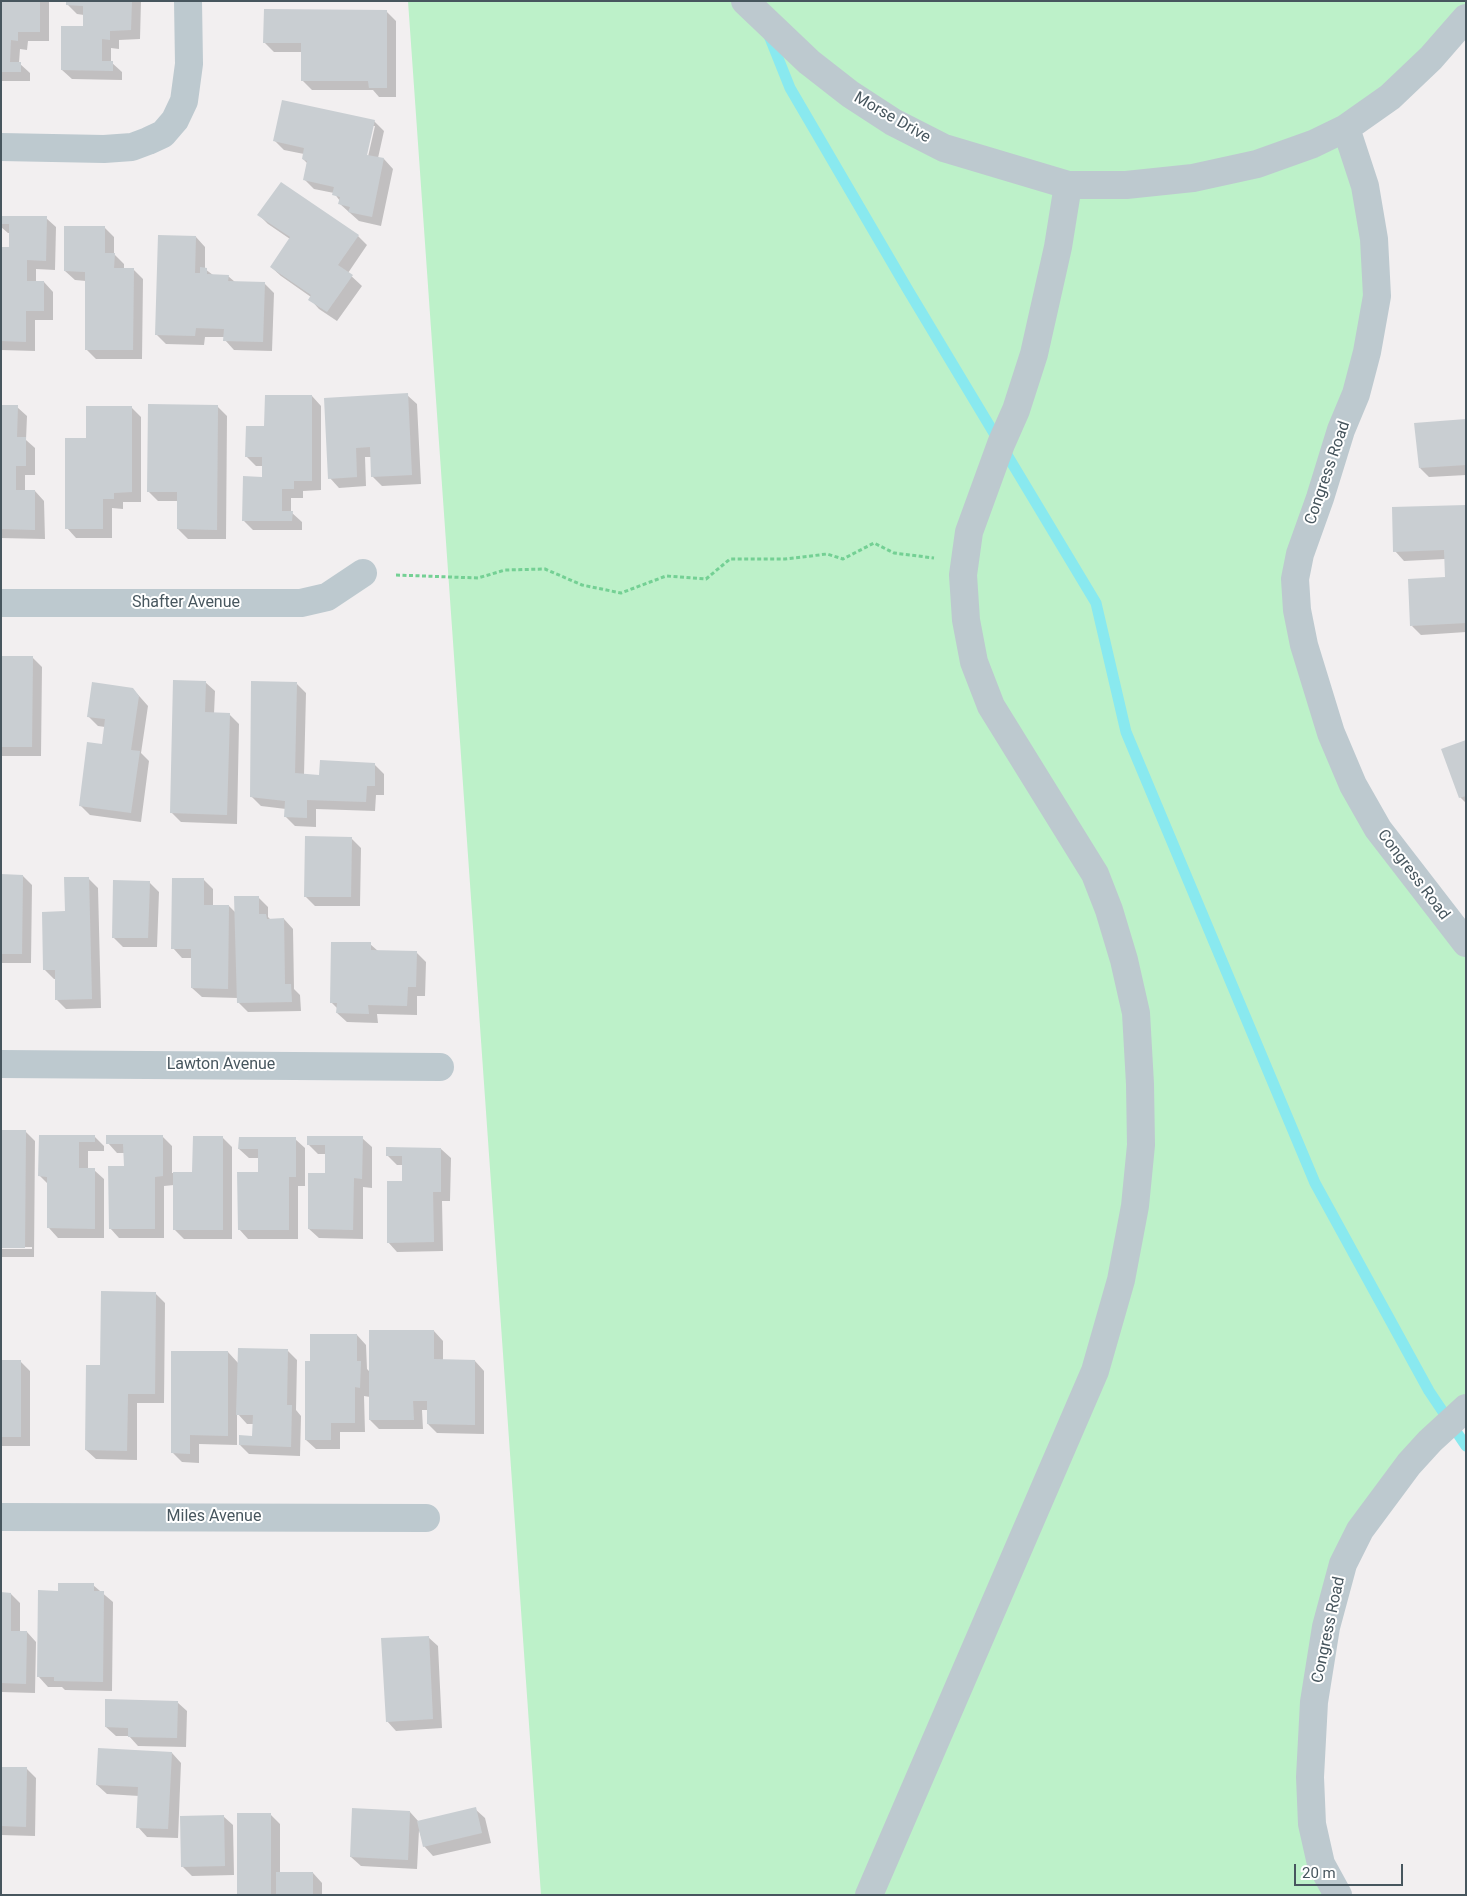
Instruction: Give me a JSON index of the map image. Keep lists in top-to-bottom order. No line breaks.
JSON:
{"streets":{"street":["Morse Drive","Congress Road","Shafter Avenue","Lawton Avenue","Miles Avenue"]},"crossings":[["Morse Drive","Congress Road"]],"scale_bar":"20 m"}
